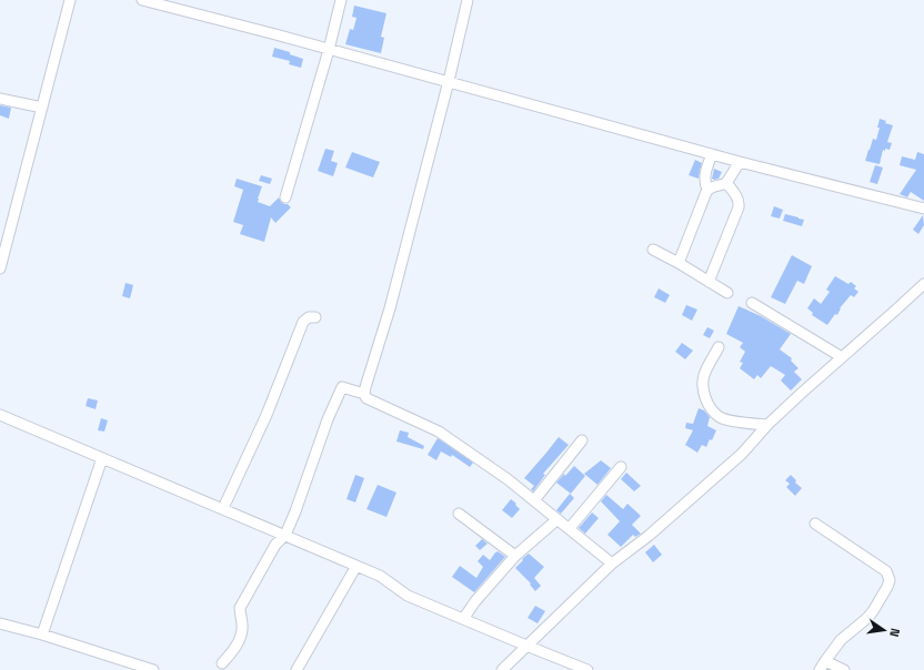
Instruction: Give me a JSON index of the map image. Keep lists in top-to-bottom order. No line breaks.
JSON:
{"north":"right"}
